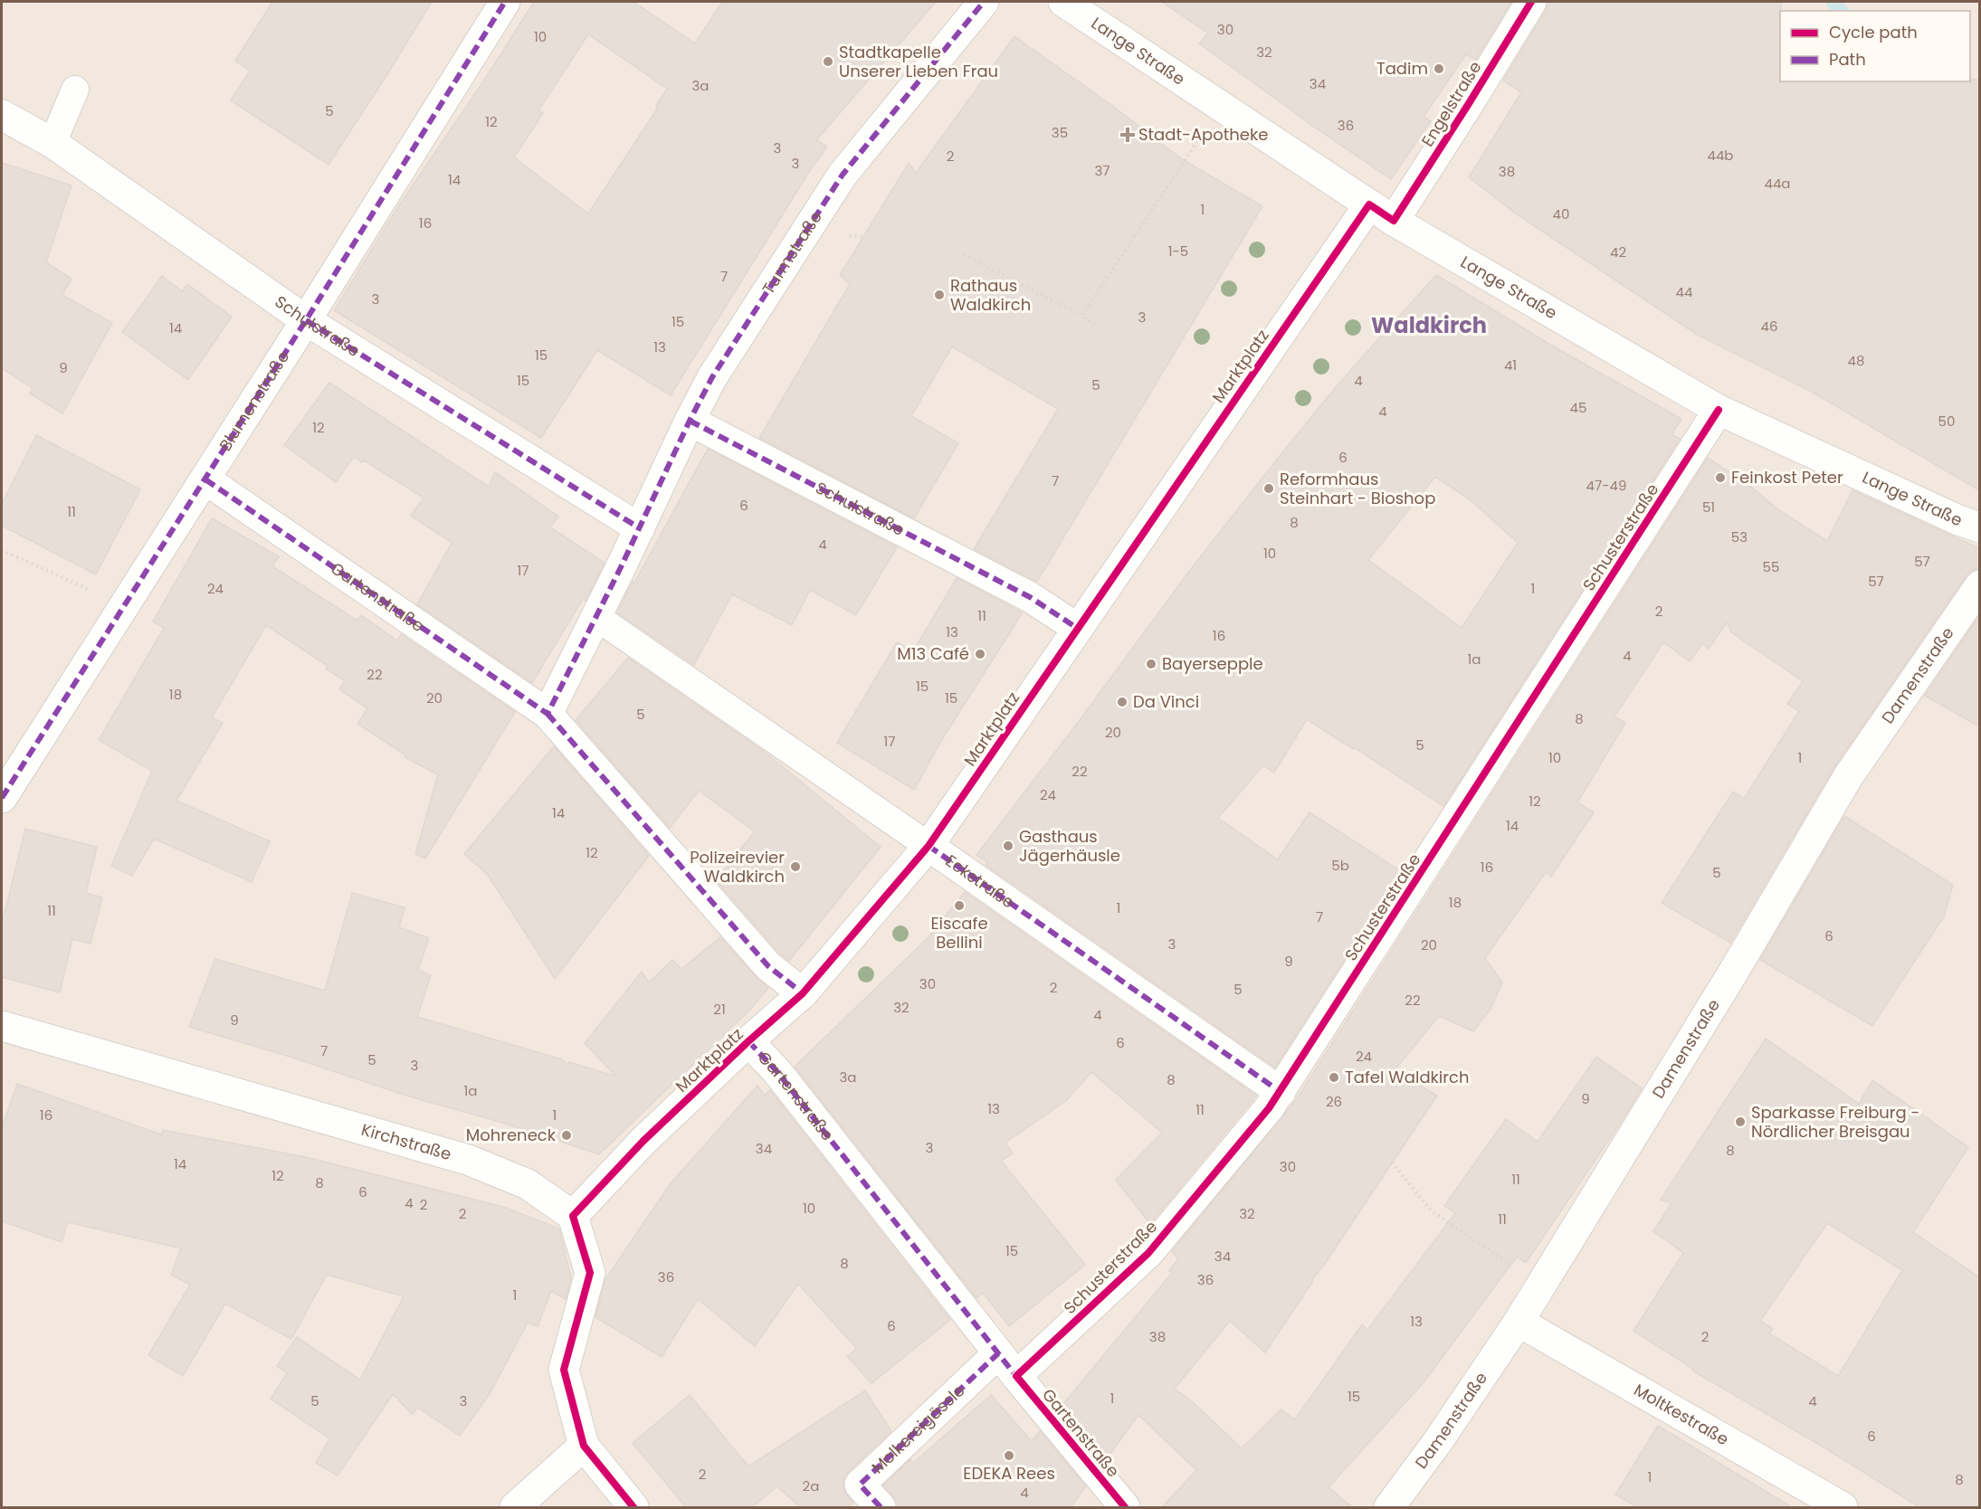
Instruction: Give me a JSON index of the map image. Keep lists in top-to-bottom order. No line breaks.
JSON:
{"streets":{"street":["Lange Straße","Engelstraße","Turmstraße","Schulstraße","Marktplatz","Blumenstraße","Schusterstraße","Gartenstraße","Damenstraße","Eckstraße","Kirchstraße","Moltkestraße","Molkereigässle"]},"crossings":[["Lange Straße","Engelstraße"],["Lange Straße","Marktplatz"],["Lange Straße","Schusterstraße"],["Turmstraße","Schulstraße"],["Schulstraße","Marktplatz"],["Schulstraße","Blumenstraße"],["Marktplatz","Gartenstraße"],["Marktplatz","Eckstraße"],["Marktplatz","Kirchstraße"],["Blumenstraße","Gartenstraße"],["Schusterstraße","Gartenstraße"],["Schusterstraße","Eckstraße"],["Schusterstraße","Molkereigässle"],["Gartenstraße","Molkereigässle"],["Damenstraße","Moltkestraße"]],"districts":["Waldkirch"],"places":{"other":["Stadtkapelle Unserer Lieben Frau","Tadim","Rathaus Waldkirch","Feinkost Peter","Reformhaus Steinhart - Bioshop","M13 Café","Bayersepple","Da Vinci","Gasthaus Jägerhäusle","Polizeirevier Waldkirch","Eiscafe Bellini","Tafel Waldkirch","Sparkasse Freiburg - Nördlicher Breisgau","Mohreneck","EDEKA Rees"],"health":["Stadt-Apotheke"]},"house_numbers":["30","10","32","34","3a","5","12","36","35","3","44b","2","3","37","38","14","44a","1","40","16","1-5","42","7","44","3","3","15","46","14","13","15","48","41","9","15","4","5","45","4","50","12","6","7","47-49","6","51","11","8","53","4","10","57","55","17","57","24","1","2","11","13","16","4","1a","22","15","18","20","15","5","8","20","17","5","10","1","22","24","12","14","14","12","5b","16","5","18","1","11","7","6","3","20","9","30","2","5","22","32","21","4","9","6","7","24","5","3","3a","8","1a","9","26","13","11","16","1","3","34","8","14","30","12","11","8","6","4","2","10","2","32","11","15","34","8","36","36","1","13","6","38","2","15","1","5","3","4","6","2","1","8","2a","4"],"legend":["Cycle path","Path"]}
